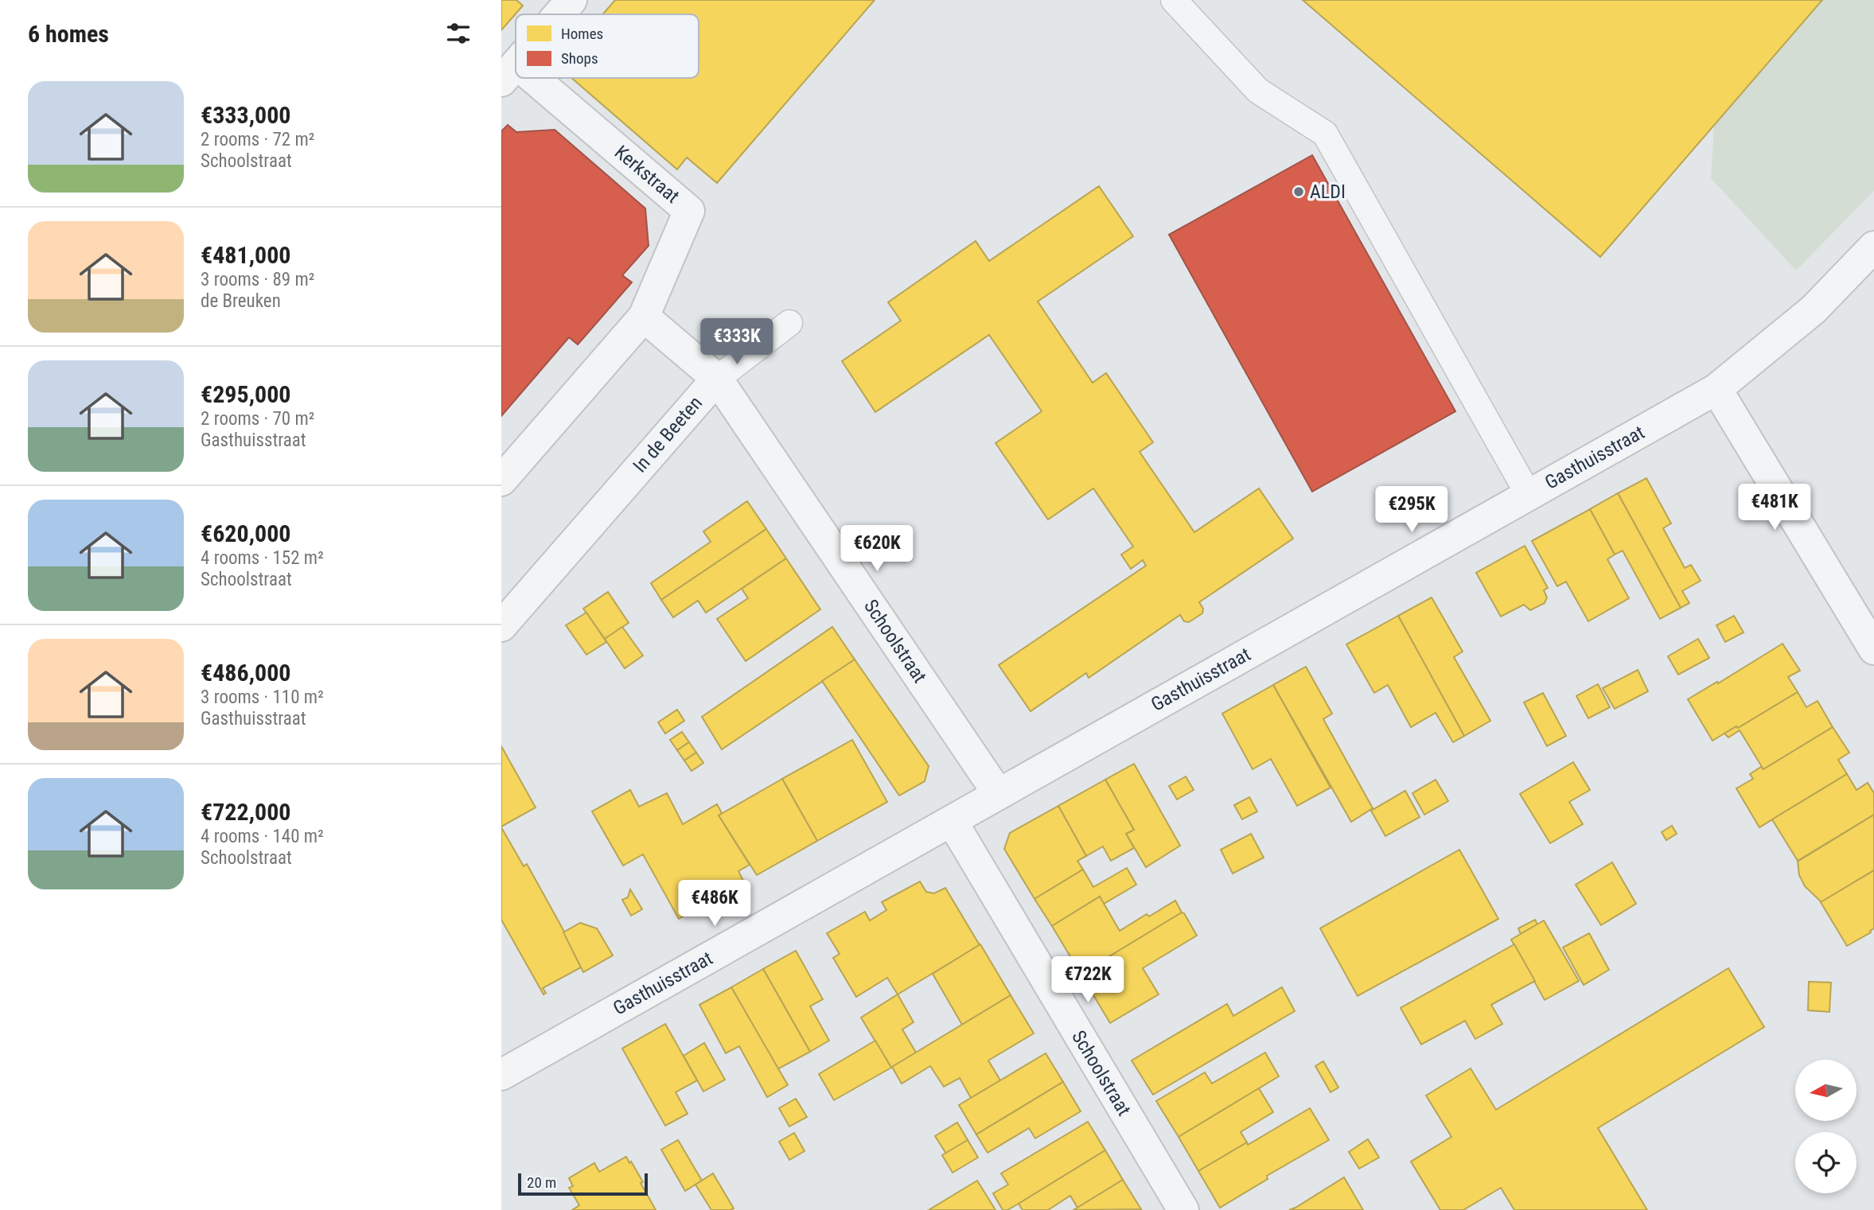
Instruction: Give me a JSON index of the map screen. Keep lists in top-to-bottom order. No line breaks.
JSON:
{"streets":{"street":["Kerkstraat","In de Beeten","Gasthuisstraat","Schoolstraat"]},"crossings":[["Kerkstraat","In de Beeten"],["In de Beeten","Schoolstraat"],["Gasthuisstraat","Schoolstraat"]],"places":["ALDI"],"legend":["Homes","Shops"],"scale_bar":"20 m","north":"left","page":{"heading":"6 homes","list":[{"name":"€333,000","note":"2 rooms · 72 m² · Schoolstraat"},{"name":"€481,000","note":"3 rooms · 89 m² · de Breuken"},{"name":"€295,000","note":"2 rooms · 70 m² · Gasthuisstraat"},{"name":"€620,000","note":"4 rooms · 152 m² · Schoolstraat"},{"name":"€486,000","note":"3 rooms · 110 m² · Gasthuisstraat"},{"name":"€722,000","note":"4 rooms · 140 m² · Schoolstraat"}],"price":["€333K","€481K","€295K","€620K","€486K","€722K"],"scale":"20 m"}}
